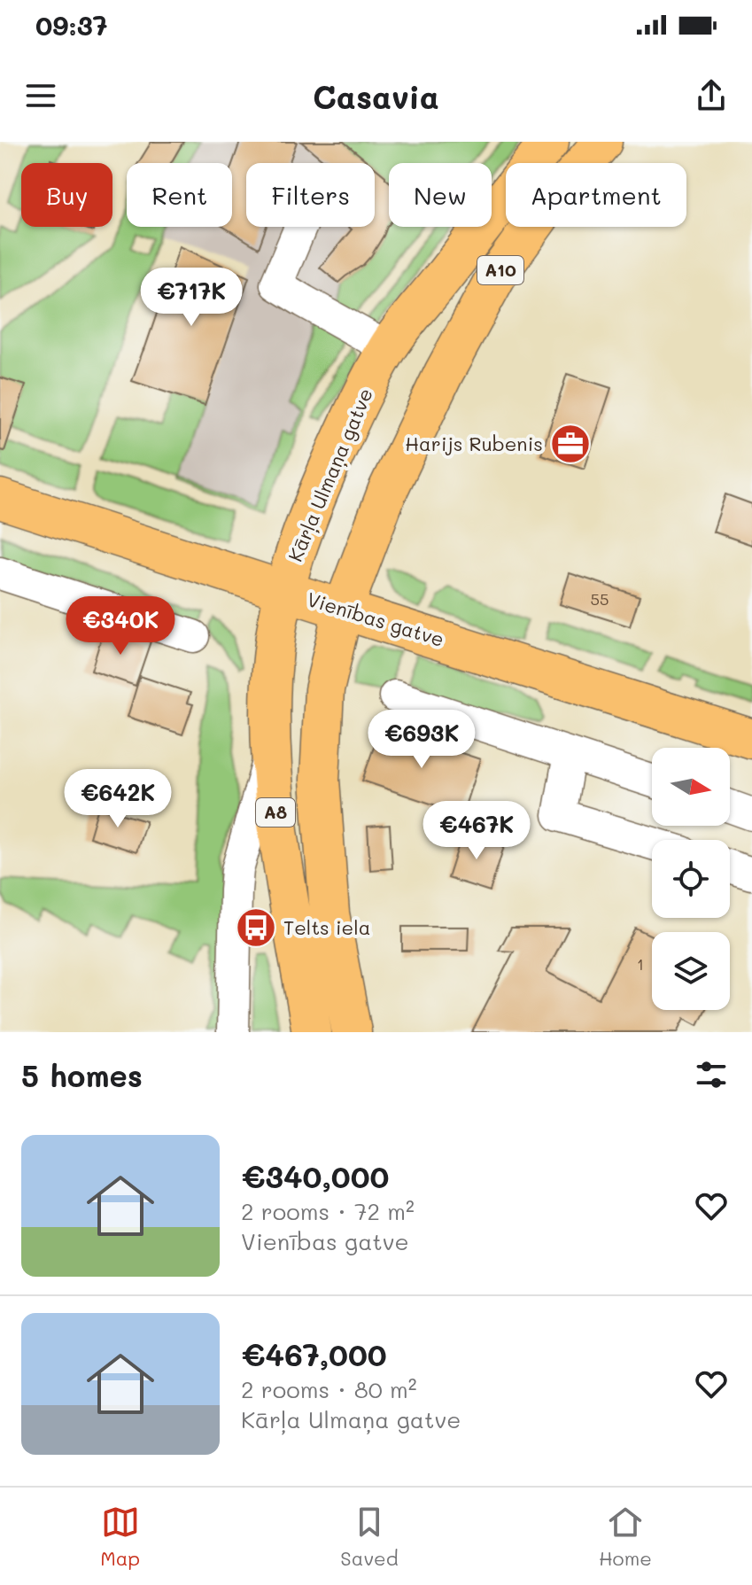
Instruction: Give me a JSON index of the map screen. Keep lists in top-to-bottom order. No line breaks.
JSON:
{"streets":{"main road":["A10","Kārļa Ulmaņa gatve","Vienības gatve","A8"]},"crossings":[["A10","Vienības gatve"],["A10","A8"],["Kārļa Ulmaņa gatve","Vienības gatve"],["Vienības gatve","A8"]],"places":{"office":["Harijs Rubenis"],"bus stop":["Telts iela"]},"house_numbers":["55","1"],"north":"right","page":{"status":"09:37","header":"Casavia","chip":["Buy","Rent","Filters","New","Apartment"],"price":["€717K","€340K","€693K","€642K","€467K"],"heading":"5 homes","list":[{"name":"€340,000","note":"2 rooms · 72 m² · Vienības gatve"},{"name":"€467,000","note":"2 rooms · 80 m² · Kārļa Ulmaņa gatve"}],"tabs":["Map","Saved","Home"]}}
